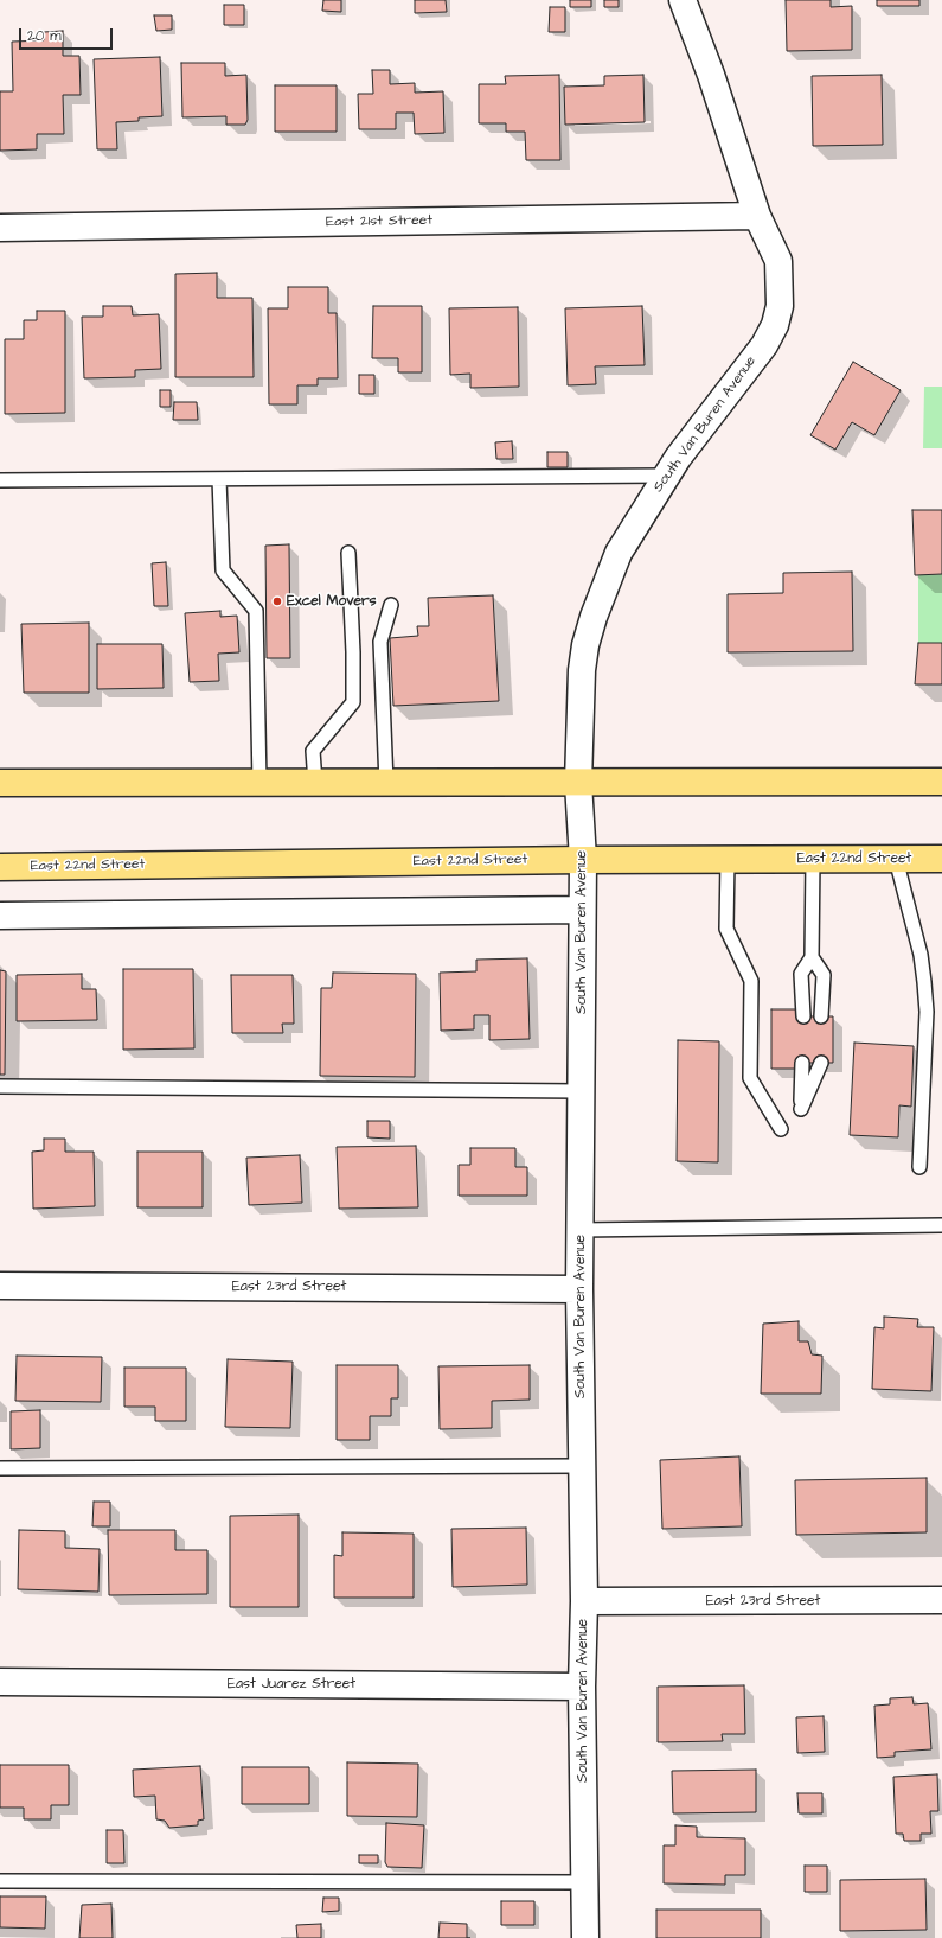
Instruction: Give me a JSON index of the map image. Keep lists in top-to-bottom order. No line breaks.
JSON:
{"streets":{"main road":["East 22nd Street"],"street":["East 21st Street","South Van Buren Avenue","East 23rd Street","East Juarez Street"]},"crossings":[["East 21st Street","South Van Buren Avenue"],["South Van Buren Avenue","East 22nd Street"],["South Van Buren Avenue","East 23rd Street"],["South Van Buren Avenue","East Juarez Street"]],"places":["Excel Movers"],"scale_bar":"20 m"}
